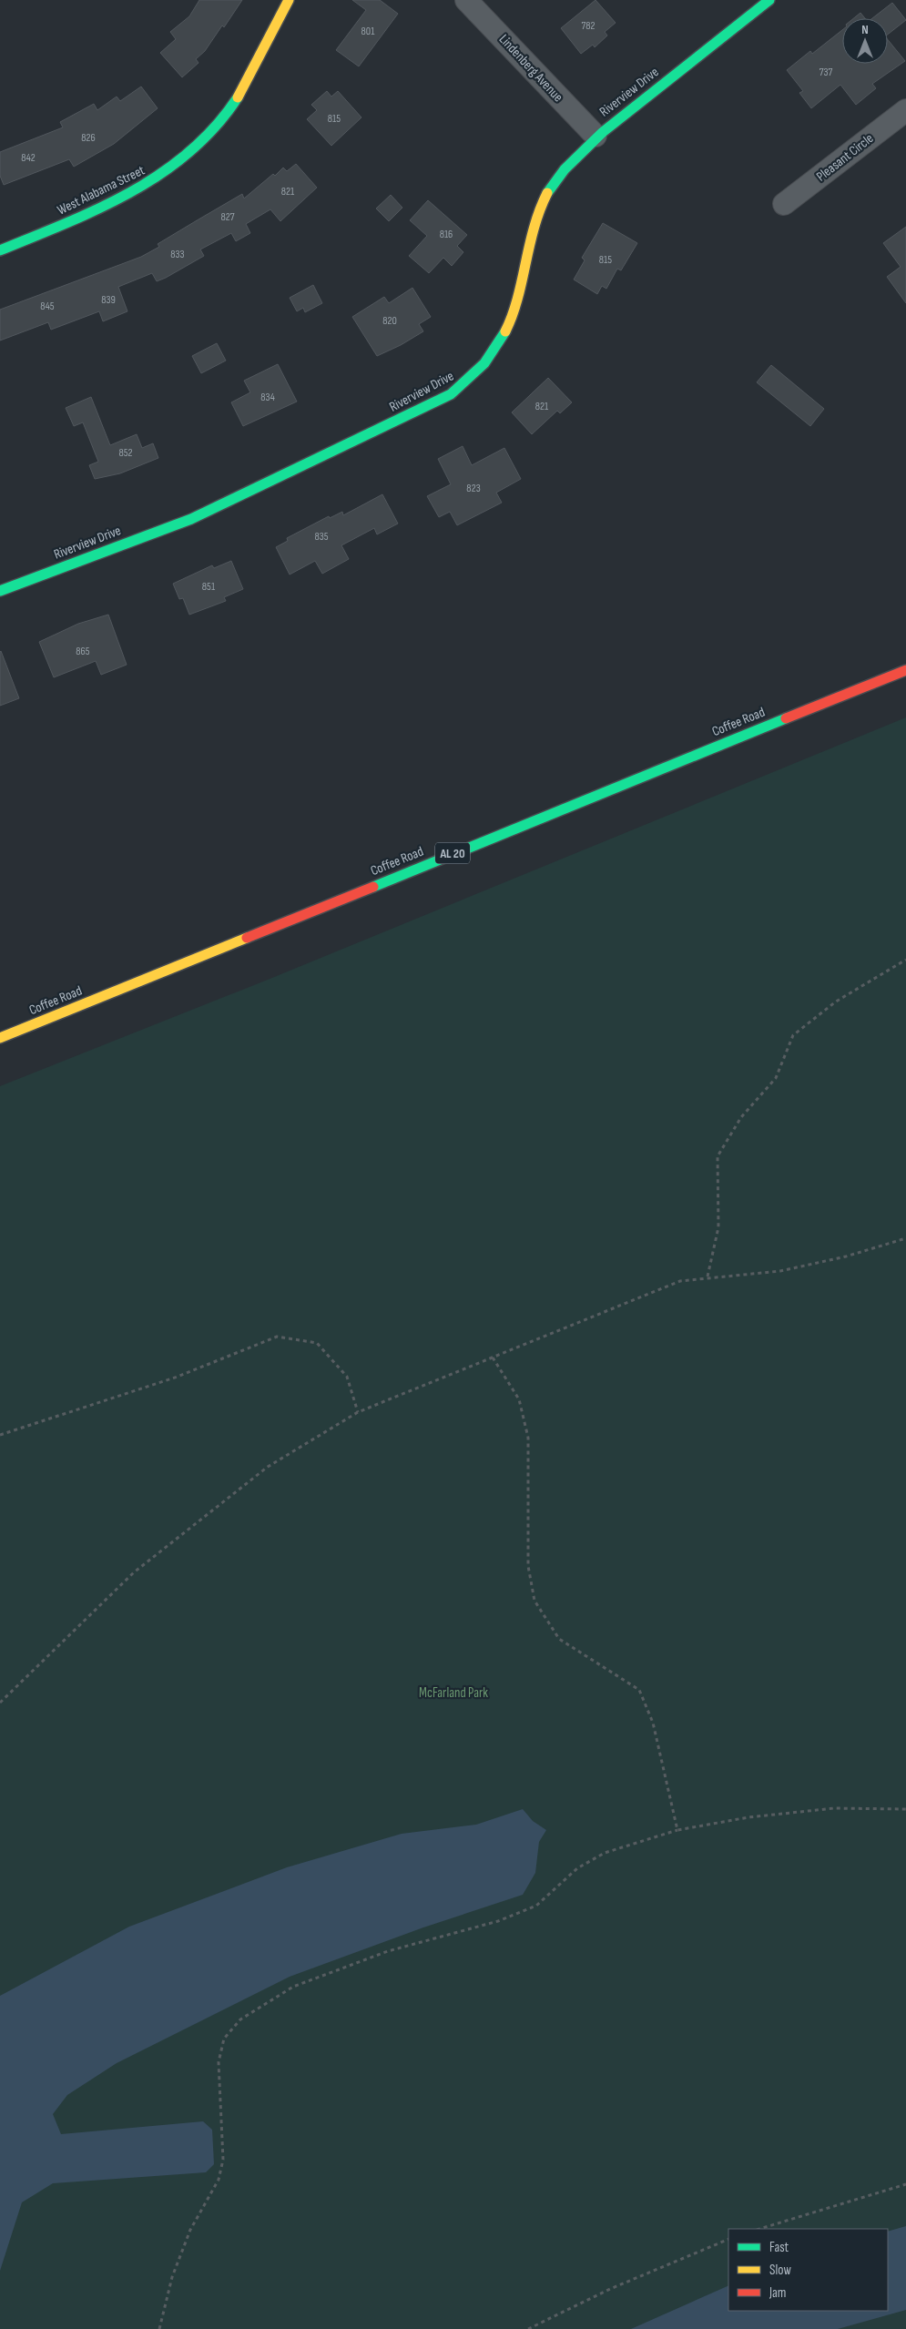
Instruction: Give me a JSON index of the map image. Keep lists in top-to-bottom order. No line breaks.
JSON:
{"streets":{"street":["Lindenberg Avenue","Riverview Drive","Pleasant Circle","West Alabama Street","Coffee Road","AL 20"]},"crossings":[["Lindenberg Avenue","Riverview Drive"]],"parks":["McFarland Park"],"house_numbers":["782","801","737","815","826","842","821","827","816","833","815","839","845","820","834","821","852","823","835","851","865"],"legend":["Fast","Slow","Jam"],"north":"top"}
